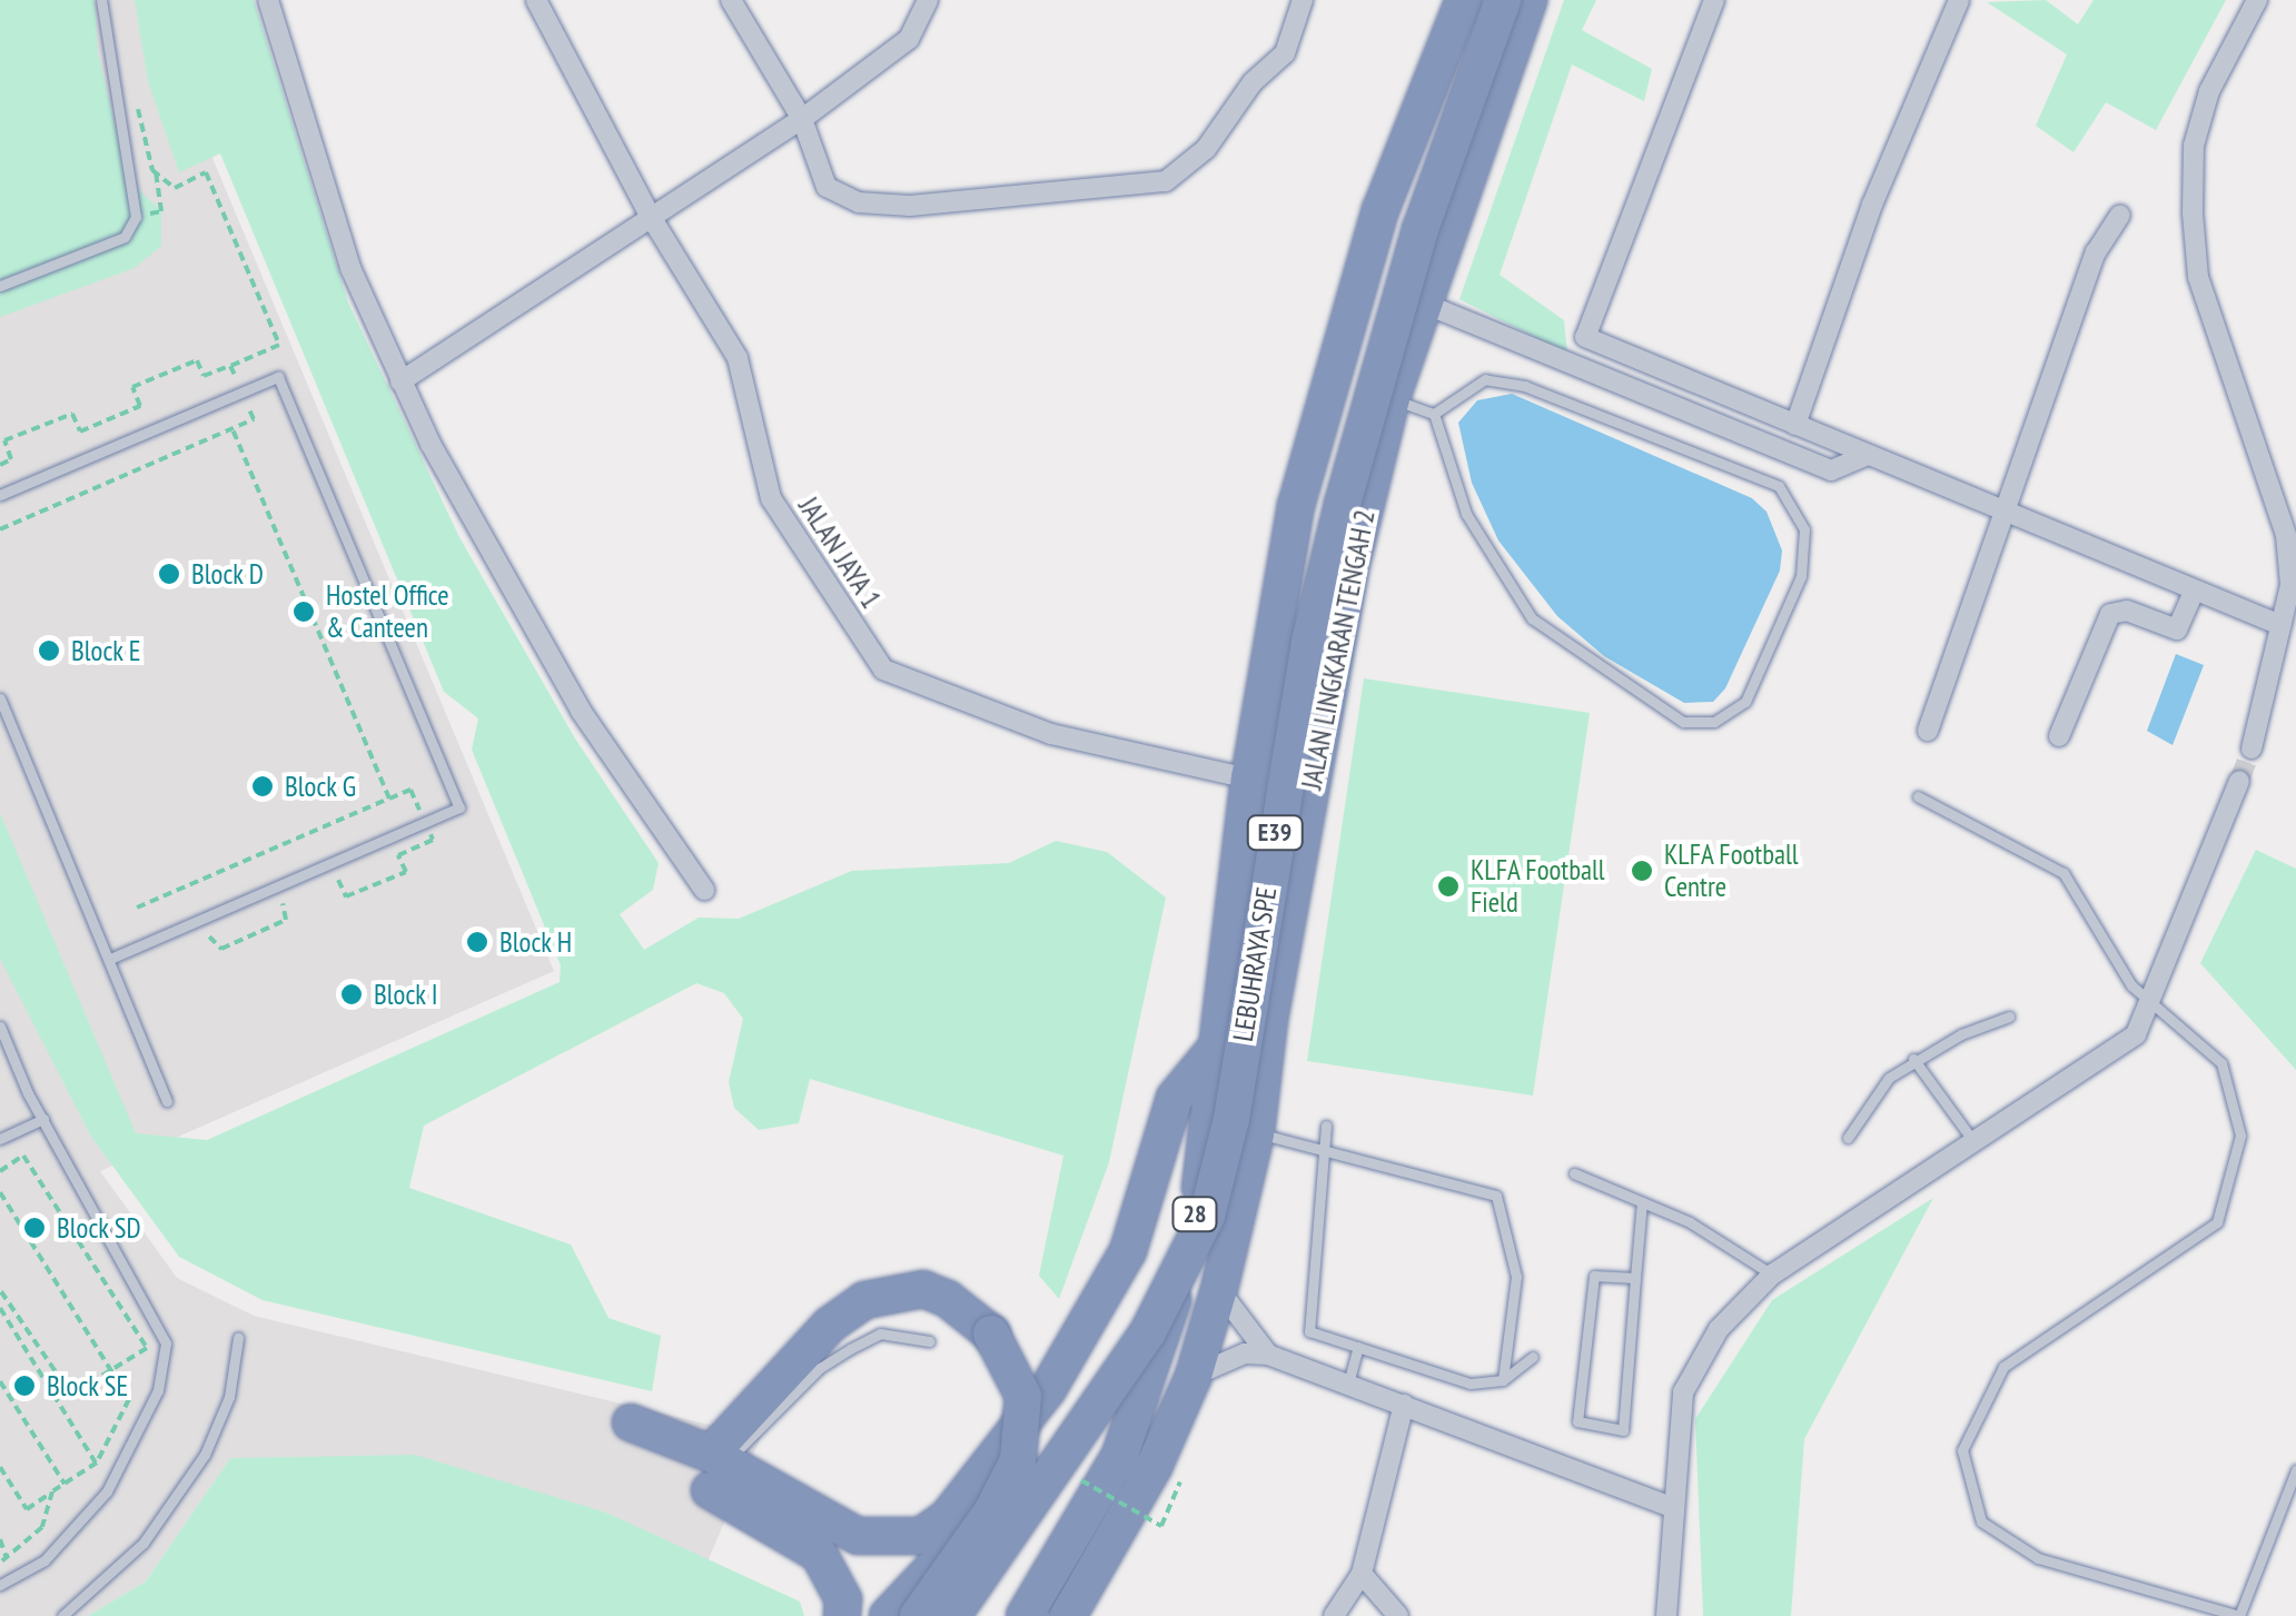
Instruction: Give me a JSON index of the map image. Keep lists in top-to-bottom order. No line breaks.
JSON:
{"streets":{"highway":["JALAN LINGKARAN TENGAH 2","E39","LEBUHRAYA SPE","28"],"street":["JALAN JAYA 1"]},"crossings":[["JALAN JAYA 1","28"]],"places":["Block D","Hostel Office & Canteen","Block E","Block G","KLFA Football Centre","KLFA Football Field","Block H","Block I","Block SD","Block SE"]}
